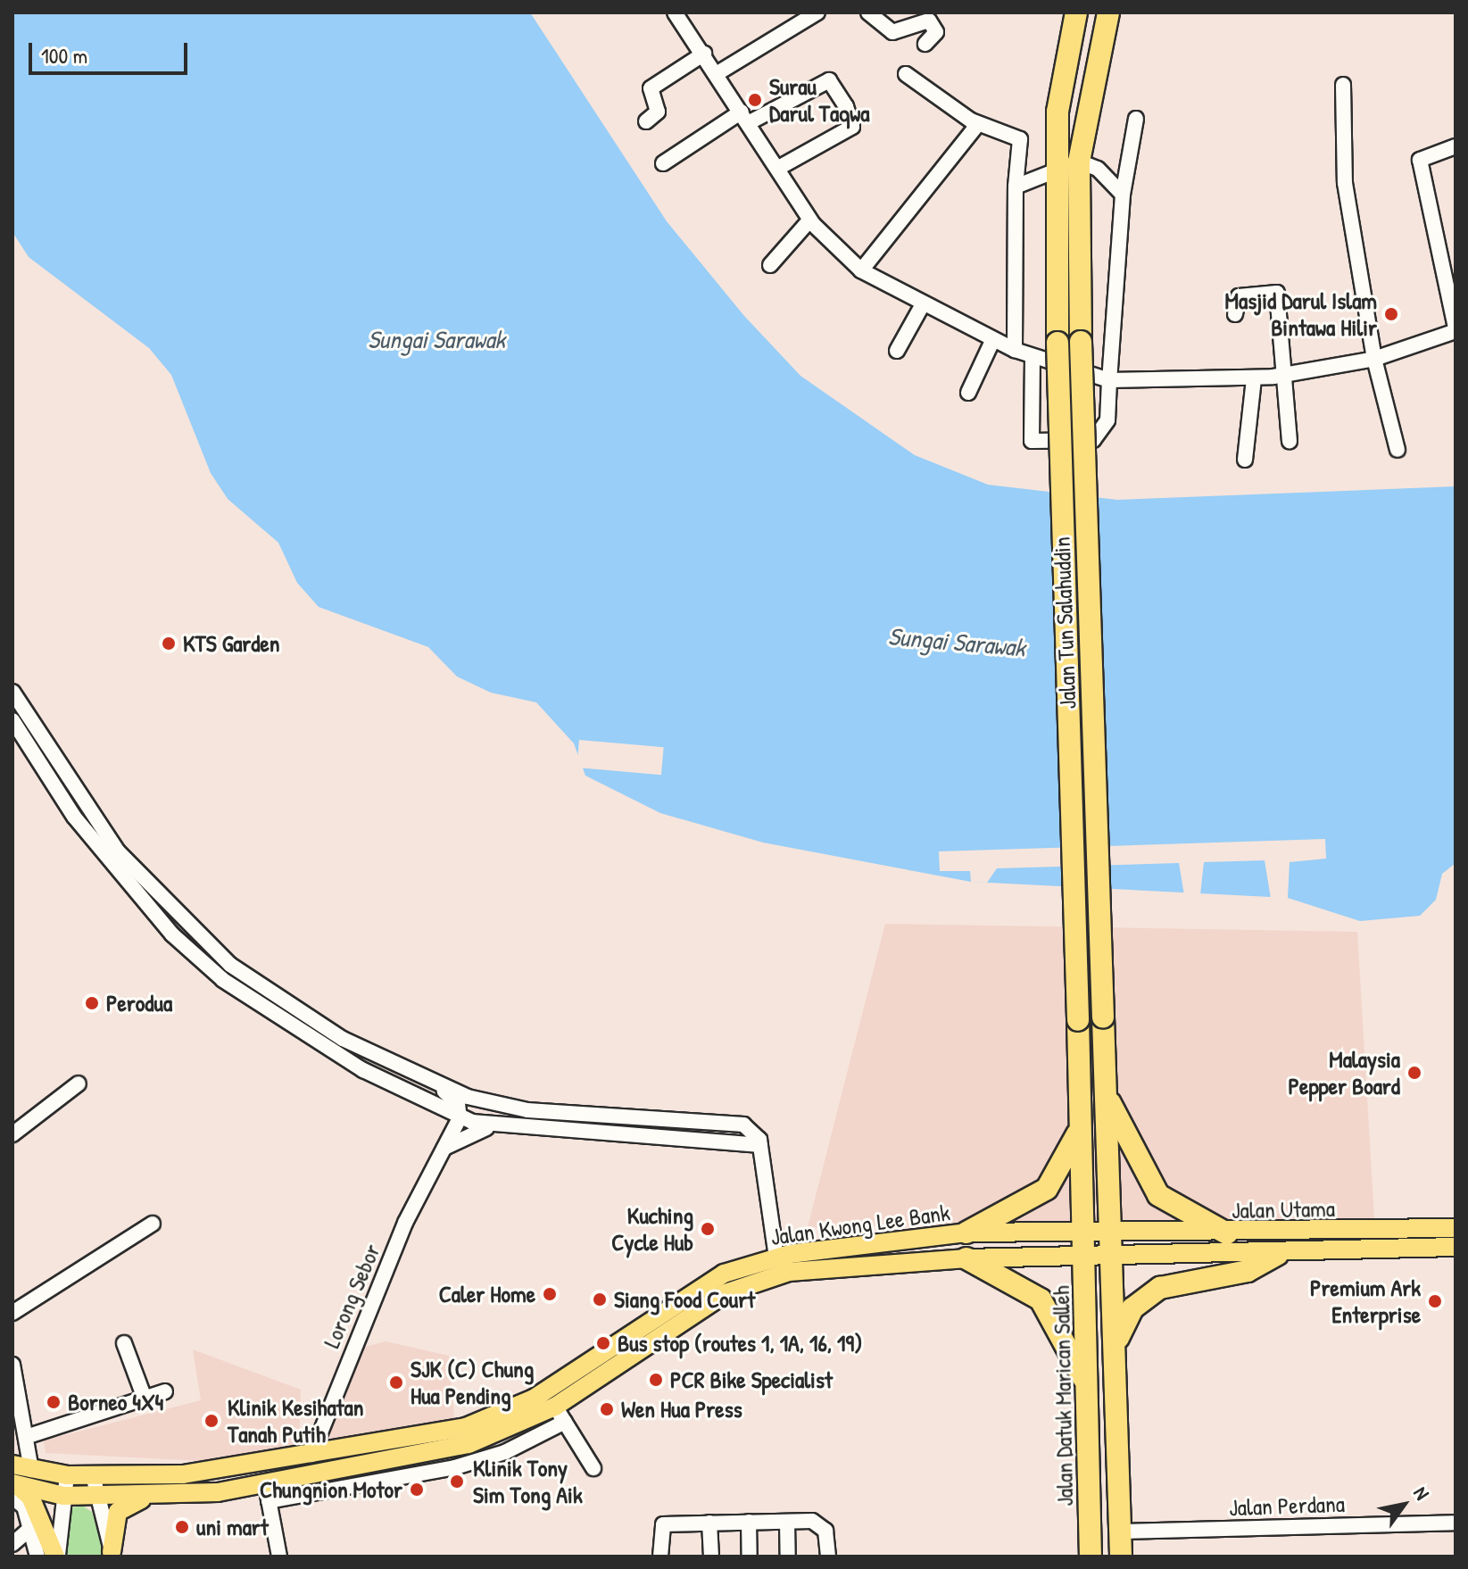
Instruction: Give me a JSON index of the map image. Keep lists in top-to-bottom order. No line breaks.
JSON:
{"streets":{"highway":["Jalan Tun Salahuddin","Jalan Datuk Marican Salleh"],"main road":["Jalan Utama","Jalan Kwong Lee Bank"],"street":["Lorong Sebor","Jalan Perdana"]},"crossings":[["Jalan Tun Salahuddin","Jalan Utama"],["Jalan Tun Salahuddin","Jalan Kwong Lee Bank"],["Jalan Tun Salahuddin","Jalan Datuk Marican Salleh"],["Jalan Utama","Jalan Kwong Lee Bank"],["Jalan Utama","Jalan Datuk Marican Salleh"],["Jalan Kwong Lee Bank","Lorong Sebor"],["Jalan Kwong Lee Bank","Jalan Datuk Marican Salleh"]],"water":["Sungai Sarawak"],"places":["Surau Darul Taqwa","Masjid Darul Islam Bintawa Hilir","KTS Garden","Perodua","Malaysia Pepper Board","Kuching Cycle Hub","Caler Home","Siang Food Court","Premium Ark Enterprise","Bus stop (routes 1, 1A, 16, 19)","PCR Bike Specialist","SJK (C) Chung Hua Pending","Borneo 4X4","Wen Hua Press","Klinik Kesihatan Tanah Putih","Klinik Tony Sim Tong Aik","Chungnion Motor","uni mart"],"scale_bar":"100 m","north":"top right"}
